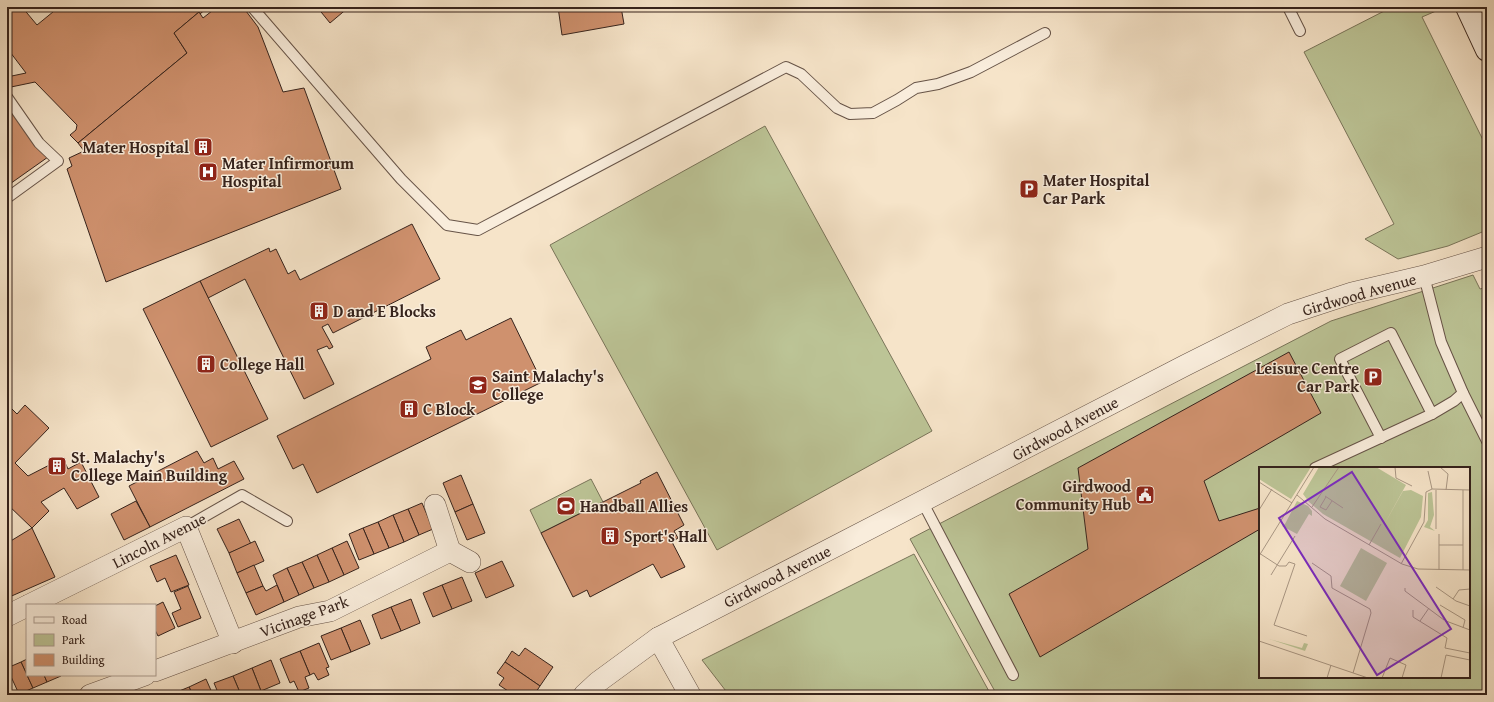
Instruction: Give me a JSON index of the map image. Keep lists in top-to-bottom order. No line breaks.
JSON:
{"streets":{"street":["Girdwood Avenue","Lincoln Avenue","Vicinage Park"]},"places":{"building":["Mater Hospital","D and E Blocks","College Hall","C Block","St. Malachy's College Main Building","Sport's Hall"],"hospital":["Mater Infirmorum Hospital"],"parking":["Mater Hospital Car Park","Leisure Centre Car Park"],"school or university":["Saint Malachy's College"],"public building":["Girdwood Community Hub"],"sports":["Handball Allies"]},"legend":["Road","Park","Building"]}
